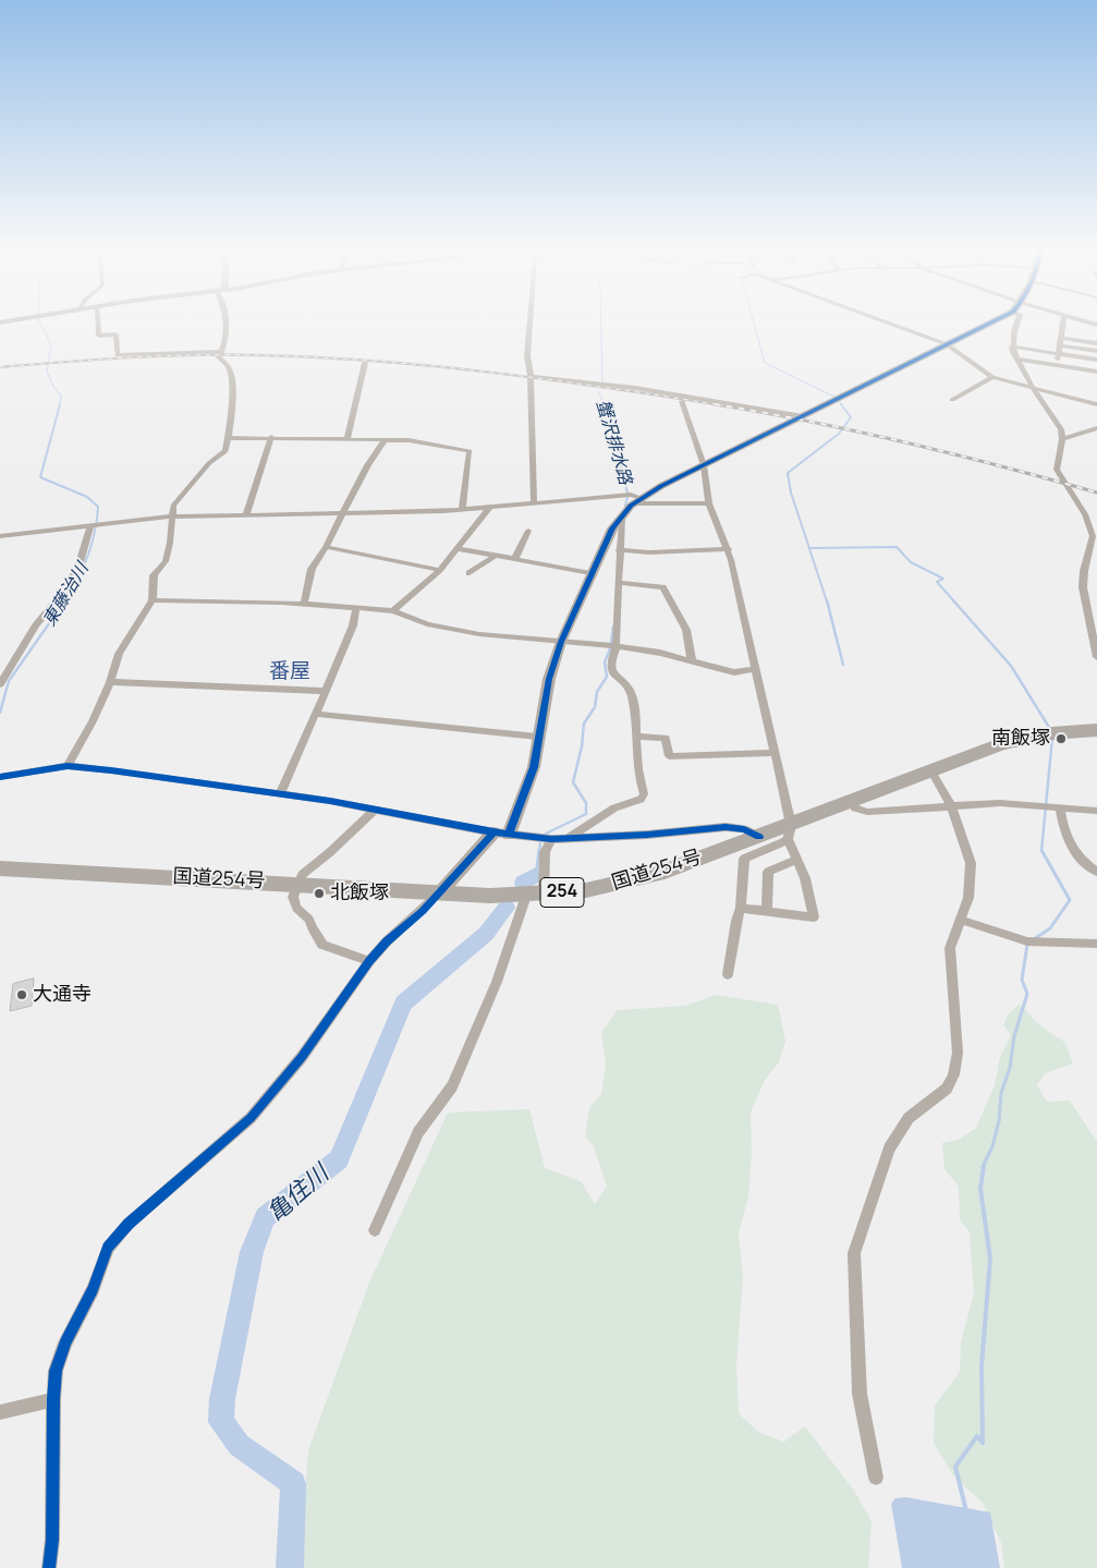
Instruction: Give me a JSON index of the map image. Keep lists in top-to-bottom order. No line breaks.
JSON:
{"streets":{"highway":["国道254号","254"]},"districts":["番屋"],"water":["蟹沢排水路","東藤治川","亀住川"],"places":["南飯塚","北飯塚","大通寺"]}
